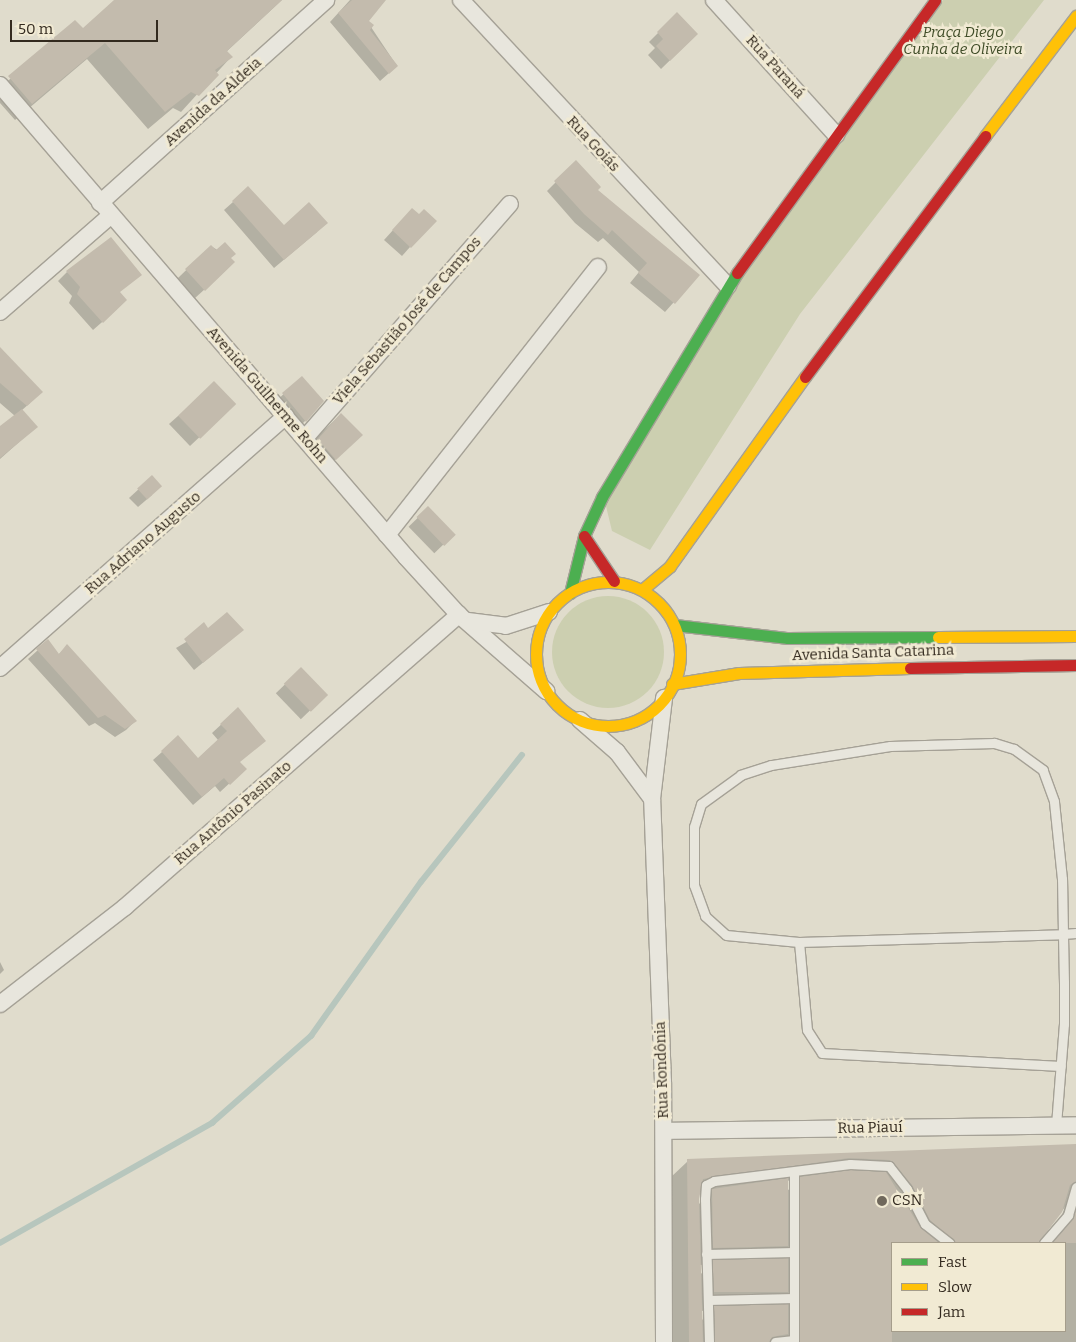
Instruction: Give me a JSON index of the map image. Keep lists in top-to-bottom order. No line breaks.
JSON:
{"streets":{"street":["Rua Paraná","Avenida da Aldeia","Rua Goiás","Viela Sebastião José de Campos","Avenida Guilherme Rohn","Rua Adriano Augusto","Avenida Santa Catarina","Rua Antônio Pasinato","Rua Rondônia","Rua Piauí"]},"crossings":[["Avenida da Aldeia","Avenida Guilherme Rohn"],["Viela Sebastião José de Campos","Avenida Guilherme Rohn"],["Avenida Guilherme Rohn","Rua Adriano Augusto"],["Avenida Guilherme Rohn","Avenida Santa Catarina"],["Avenida Guilherme Rohn","Rua Antônio Pasinato"],["Avenida Guilherme Rohn","Rua Rondônia"],["Avenida Santa Catarina","Rua Rondônia"],["Rua Rondônia","Rua Piauí"]],"parks":["Praça Diego Cunha de Oliveira"],"places":["CSN"],"legend":["Fast","Slow","Jam"],"scale_bar":"50 m"}
